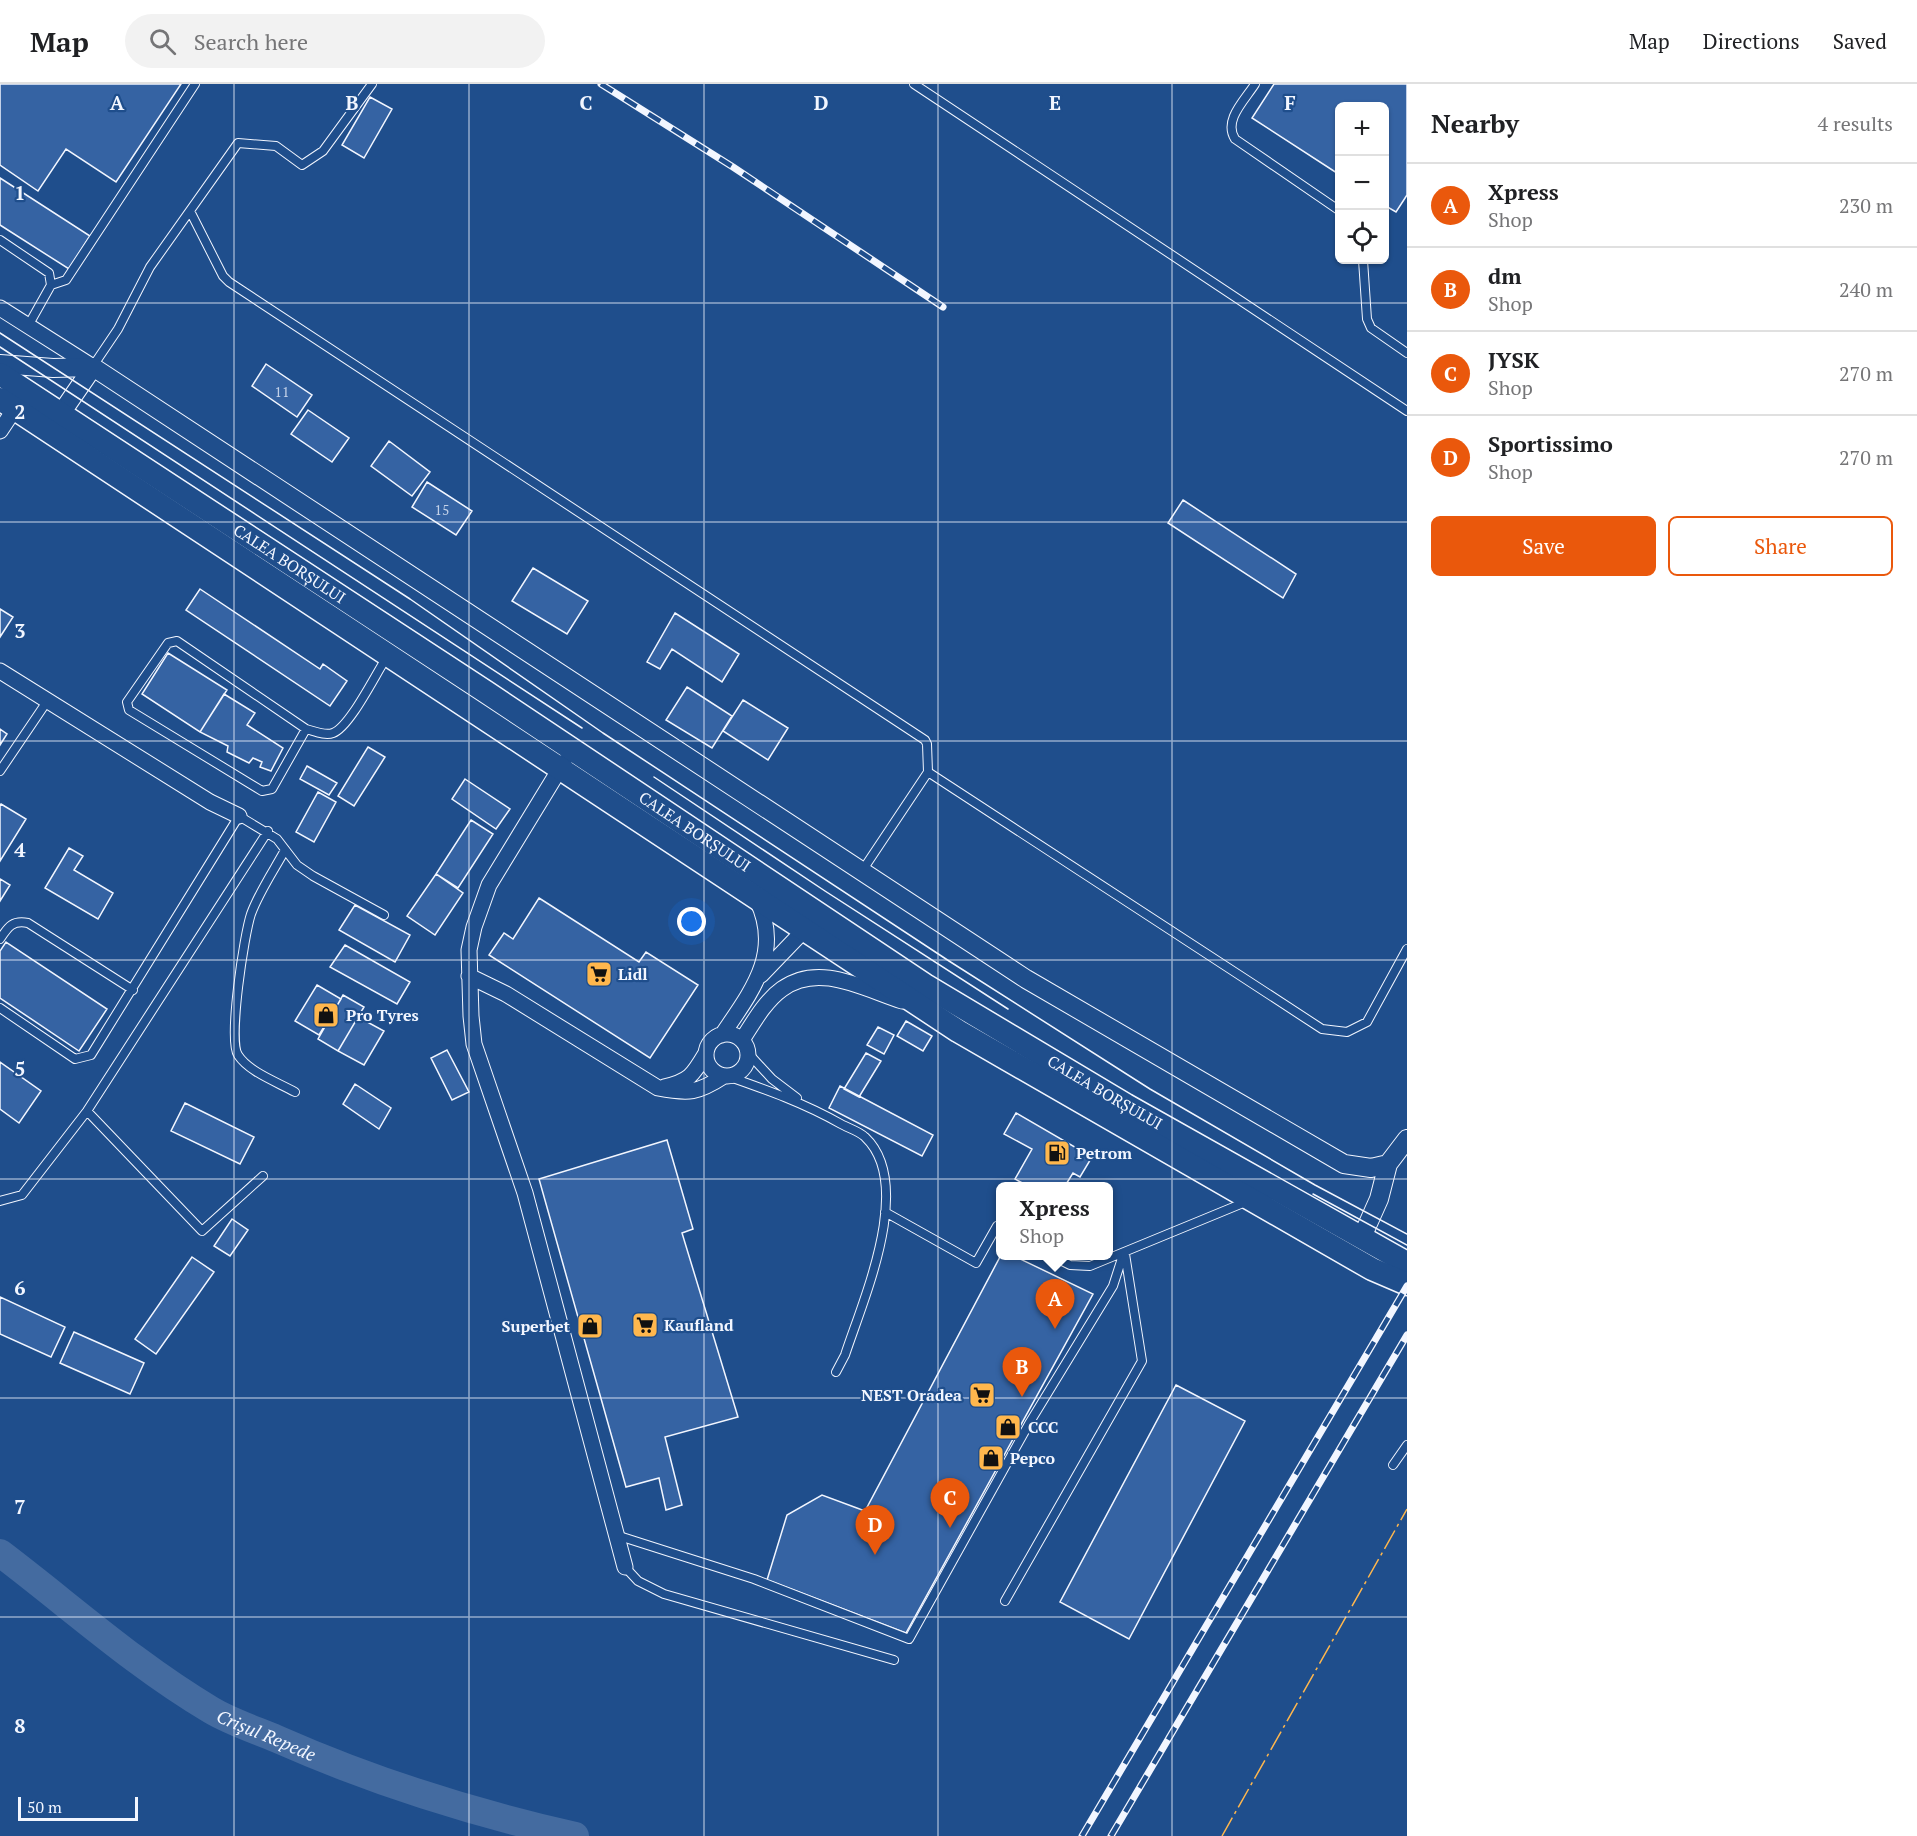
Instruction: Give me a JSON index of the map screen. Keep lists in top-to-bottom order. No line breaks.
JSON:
{"streets":{"main road":["CALEA BORȘULUI"]},"water":["Crișul Repede"],"places":{"supermarket":["Lidl","Kaufland","NEST Oradea"],"shop":["Pro Tyres","Superbet","CCC","Pepco"],"fuel station":["Petrom"]},"house_numbers":["11","15"],"scale_bar":"50 m","page":{"header":"Map","search":"Search here","nav":["Map","Directions","Saved"],"heading":["Nearby","4 results"],"map_buttons":["+","−"],"list":[{"mark":"A","name":"Xpress","note":"Shop","value":"230 m"},{"mark":"B","name":"dm","note":"Shop","value":"240 m"},{"mark":"C","name":"JYSK","note":"Shop","value":"270 m"},{"mark":"D","name":"Sportissimo","note":"Shop","value":"270 m"}],"buttons":["Save","Share"],"popup":["Xpress","Shop"],"pins":["A","B","C","D"],"scale":"50 m"},"grid":{"columns":["A","B","C","D","E","F"],"rows":["1","2","3","4","5","6","7","8"]}}
